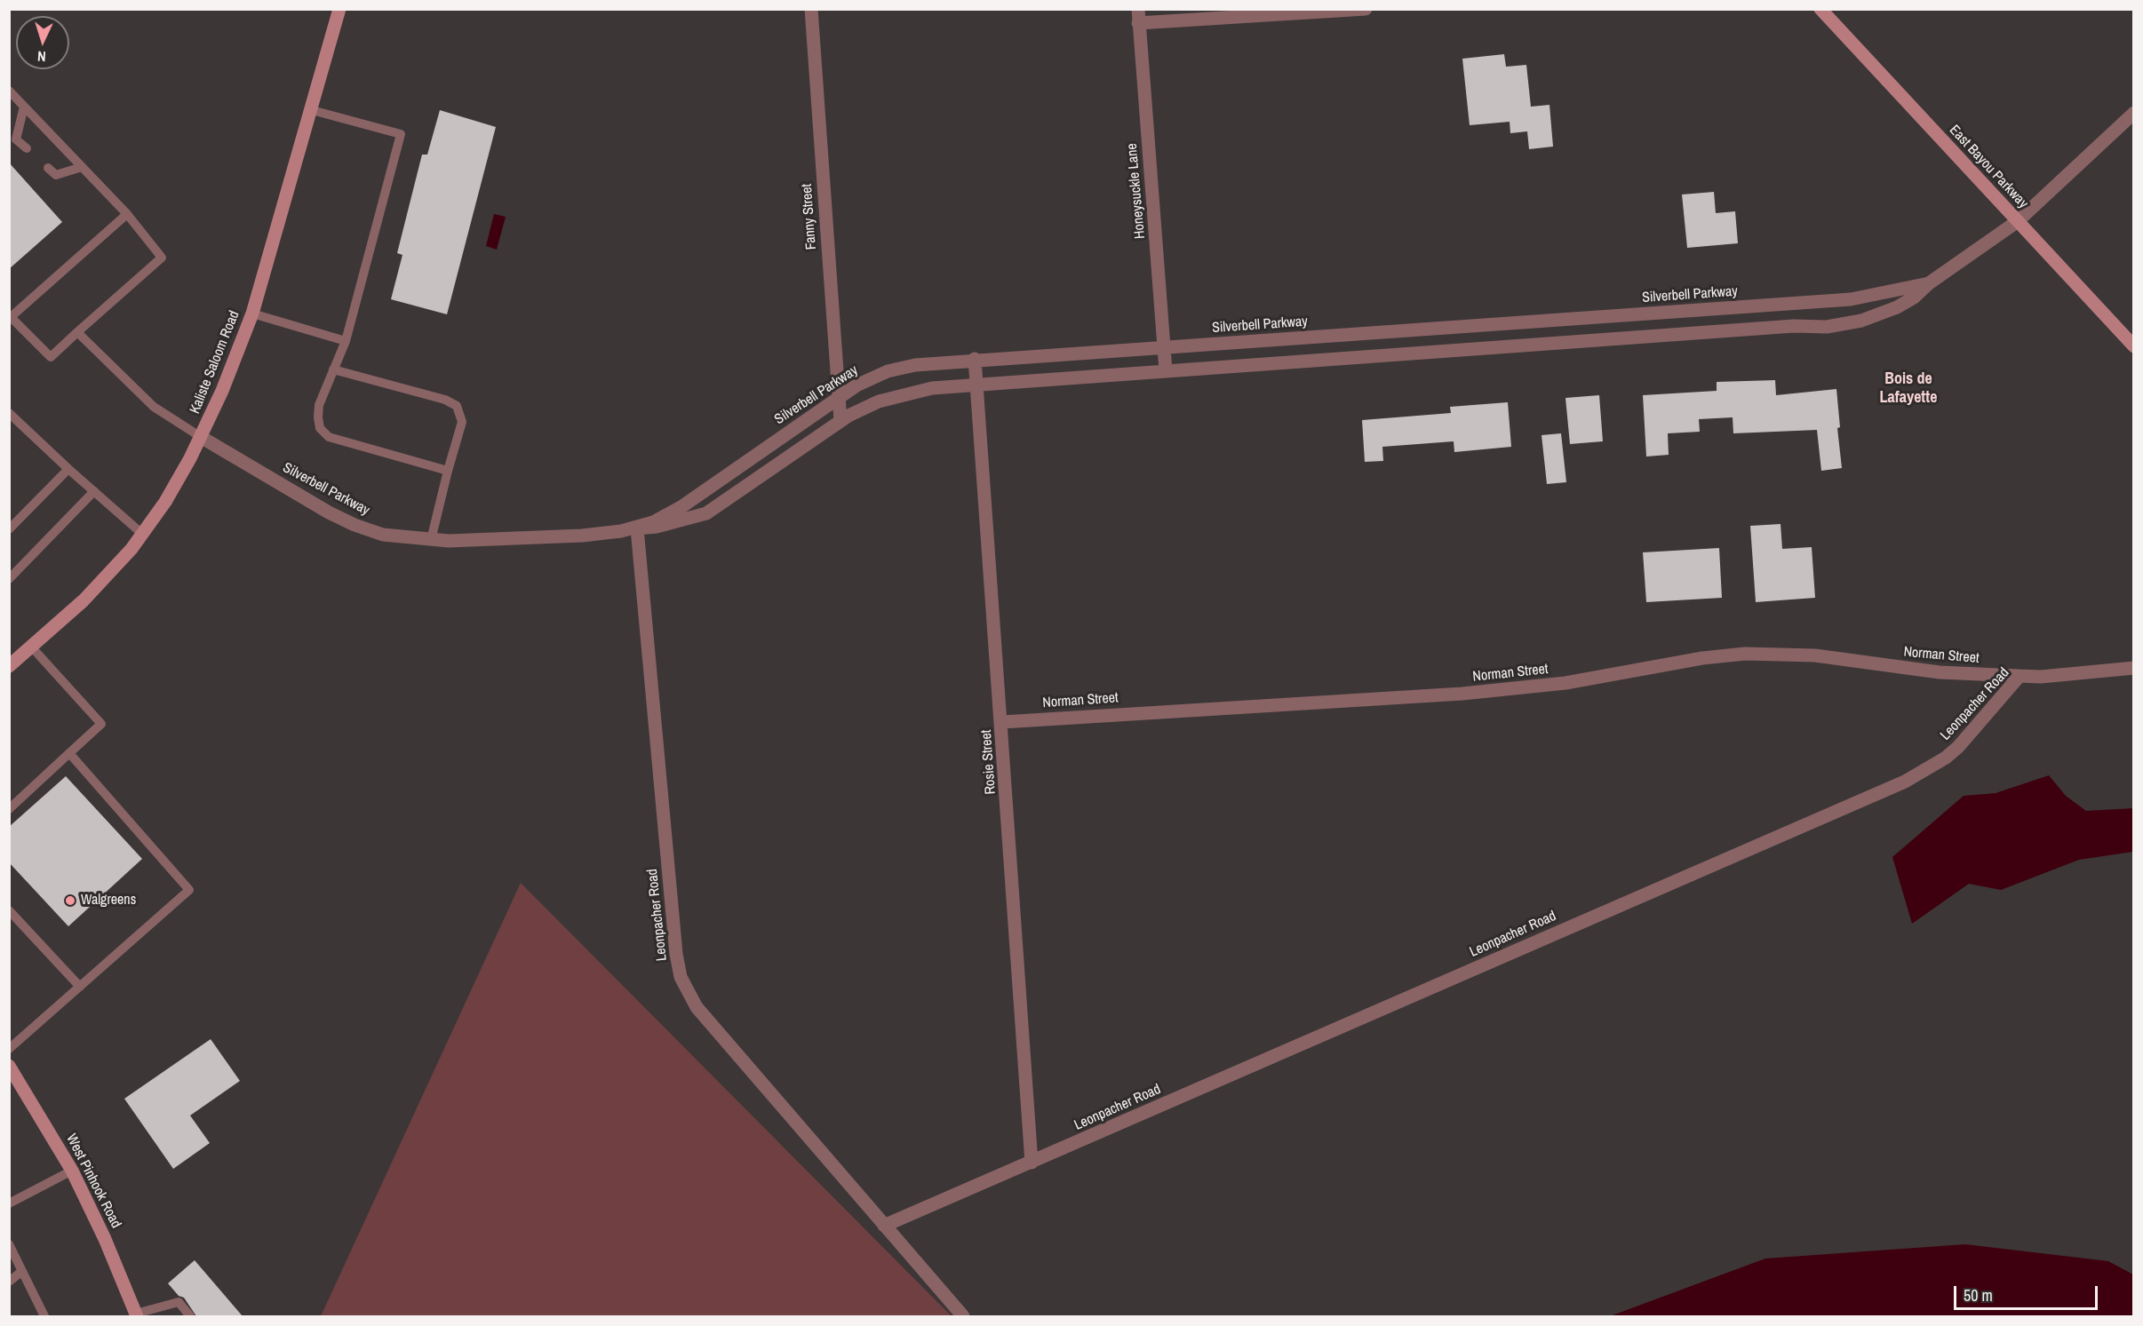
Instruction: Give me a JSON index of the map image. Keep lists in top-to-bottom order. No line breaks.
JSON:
{"streets":{"main road":["East Bayou Parkway","Kaliste Saloom Road","West Pinhook Road"],"street":["Honeysuckle Lane","Fanny Street","Silverbell Parkway","Norman Street","Leonpacher Road","Rosie Street"]},"crossings":[["East Bayou Parkway","Silverbell Parkway"],["Honeysuckle Lane","Silverbell Parkway"],["Fanny Street","Silverbell Parkway"],["Silverbell Parkway","Kaliste Saloom Road"],["Silverbell Parkway","Leonpacher Road"],["Silverbell Parkway","Rosie Street"],["Norman Street","Leonpacher Road"],["Norman Street","Rosie Street"],["Leonpacher Road","Rosie Street"]],"districts":["Bois de Lafayette"],"places":["Walgreens"],"scale_bar":"50 m","north":"bottom"}
